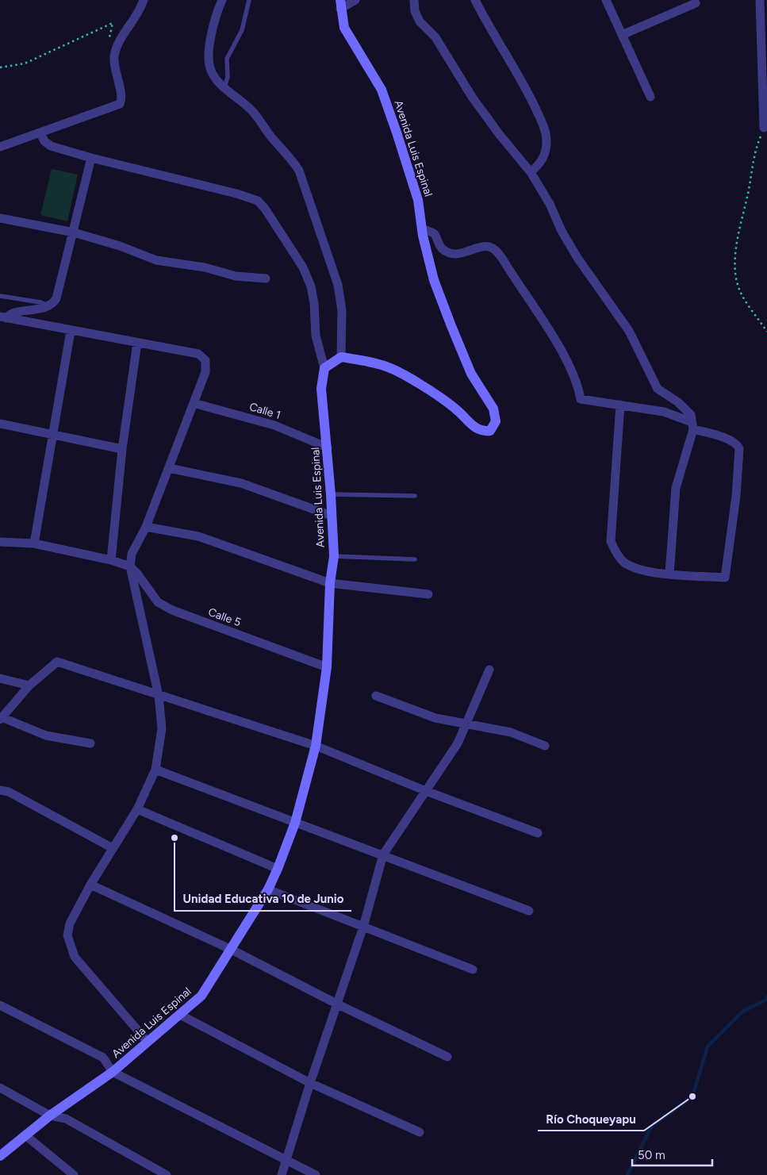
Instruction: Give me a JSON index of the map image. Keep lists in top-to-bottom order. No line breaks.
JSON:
{"streets":{"street":["Avenida Luis Espinal","Calle 1","Calle 5"]},"crossings":[["Avenida Luis Espinal","Calle 1"],["Avenida Luis Espinal","Calle 5"]],"places":["Unidad Educativa 10 de Junio","Río Choqueyapu"],"scale_bar":"50 m"}
